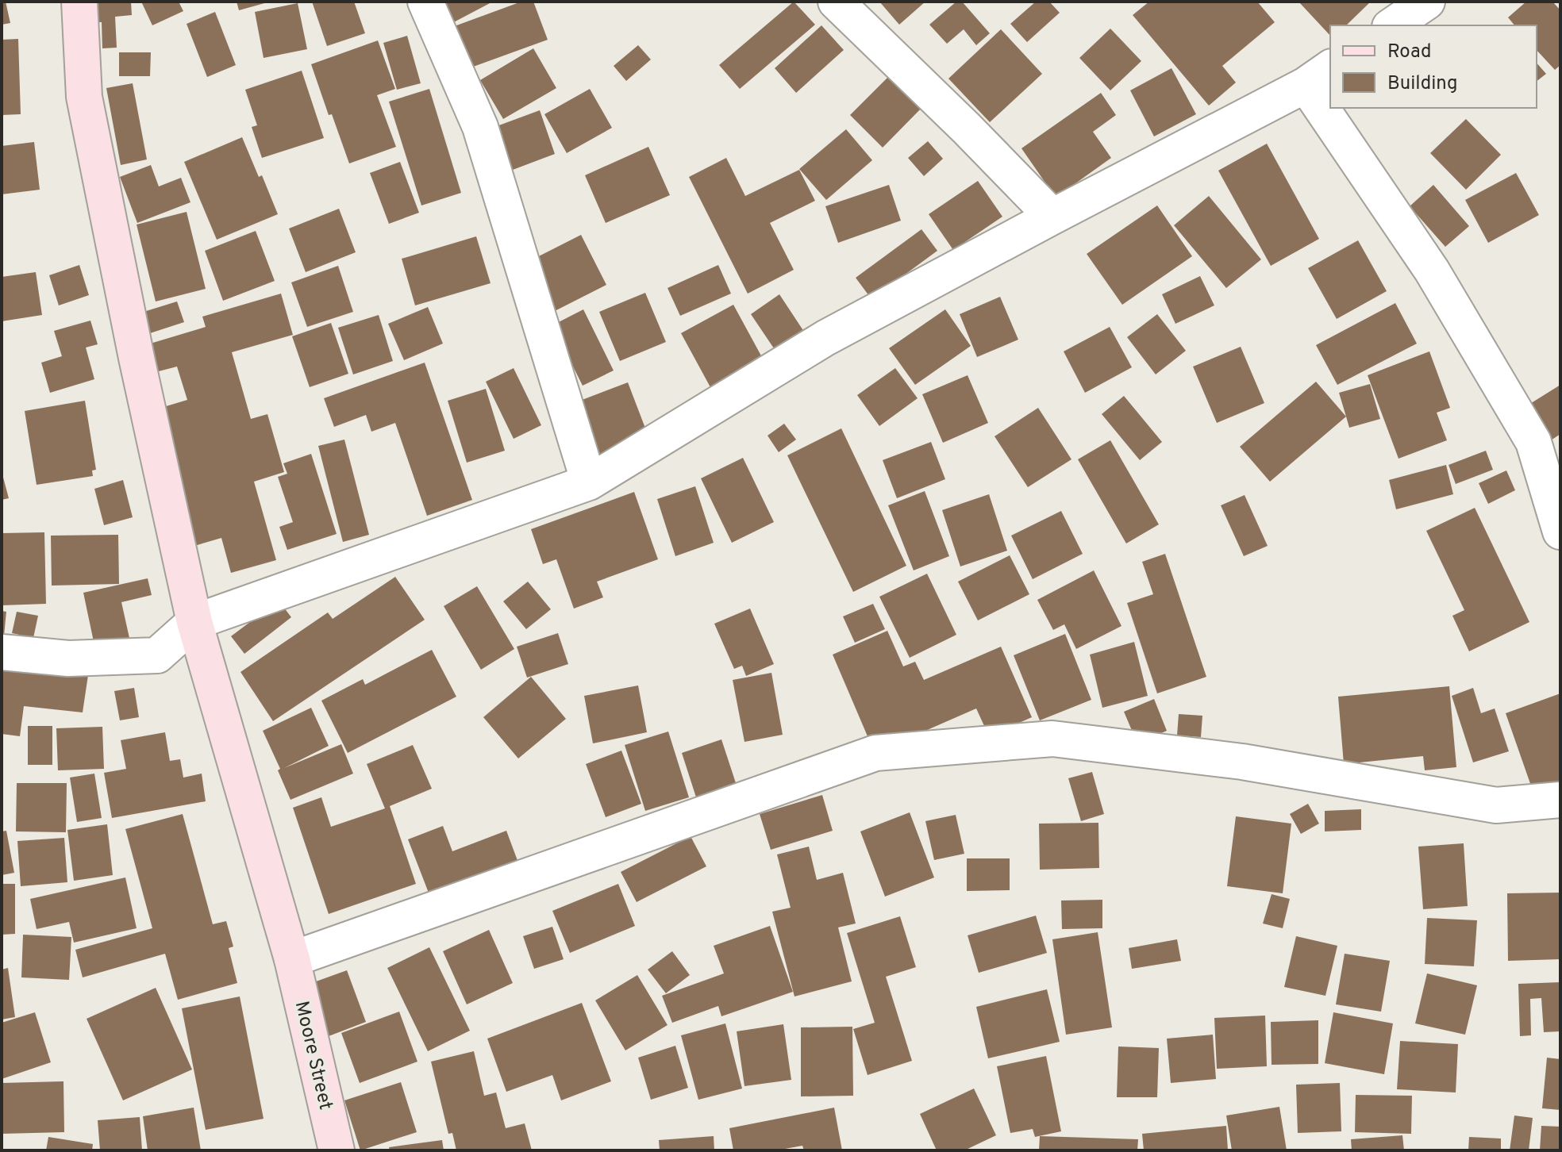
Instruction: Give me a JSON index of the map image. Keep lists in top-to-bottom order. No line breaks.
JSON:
{"streets":{"street":["Moore Street"]},"legend":["Road","Building"]}
